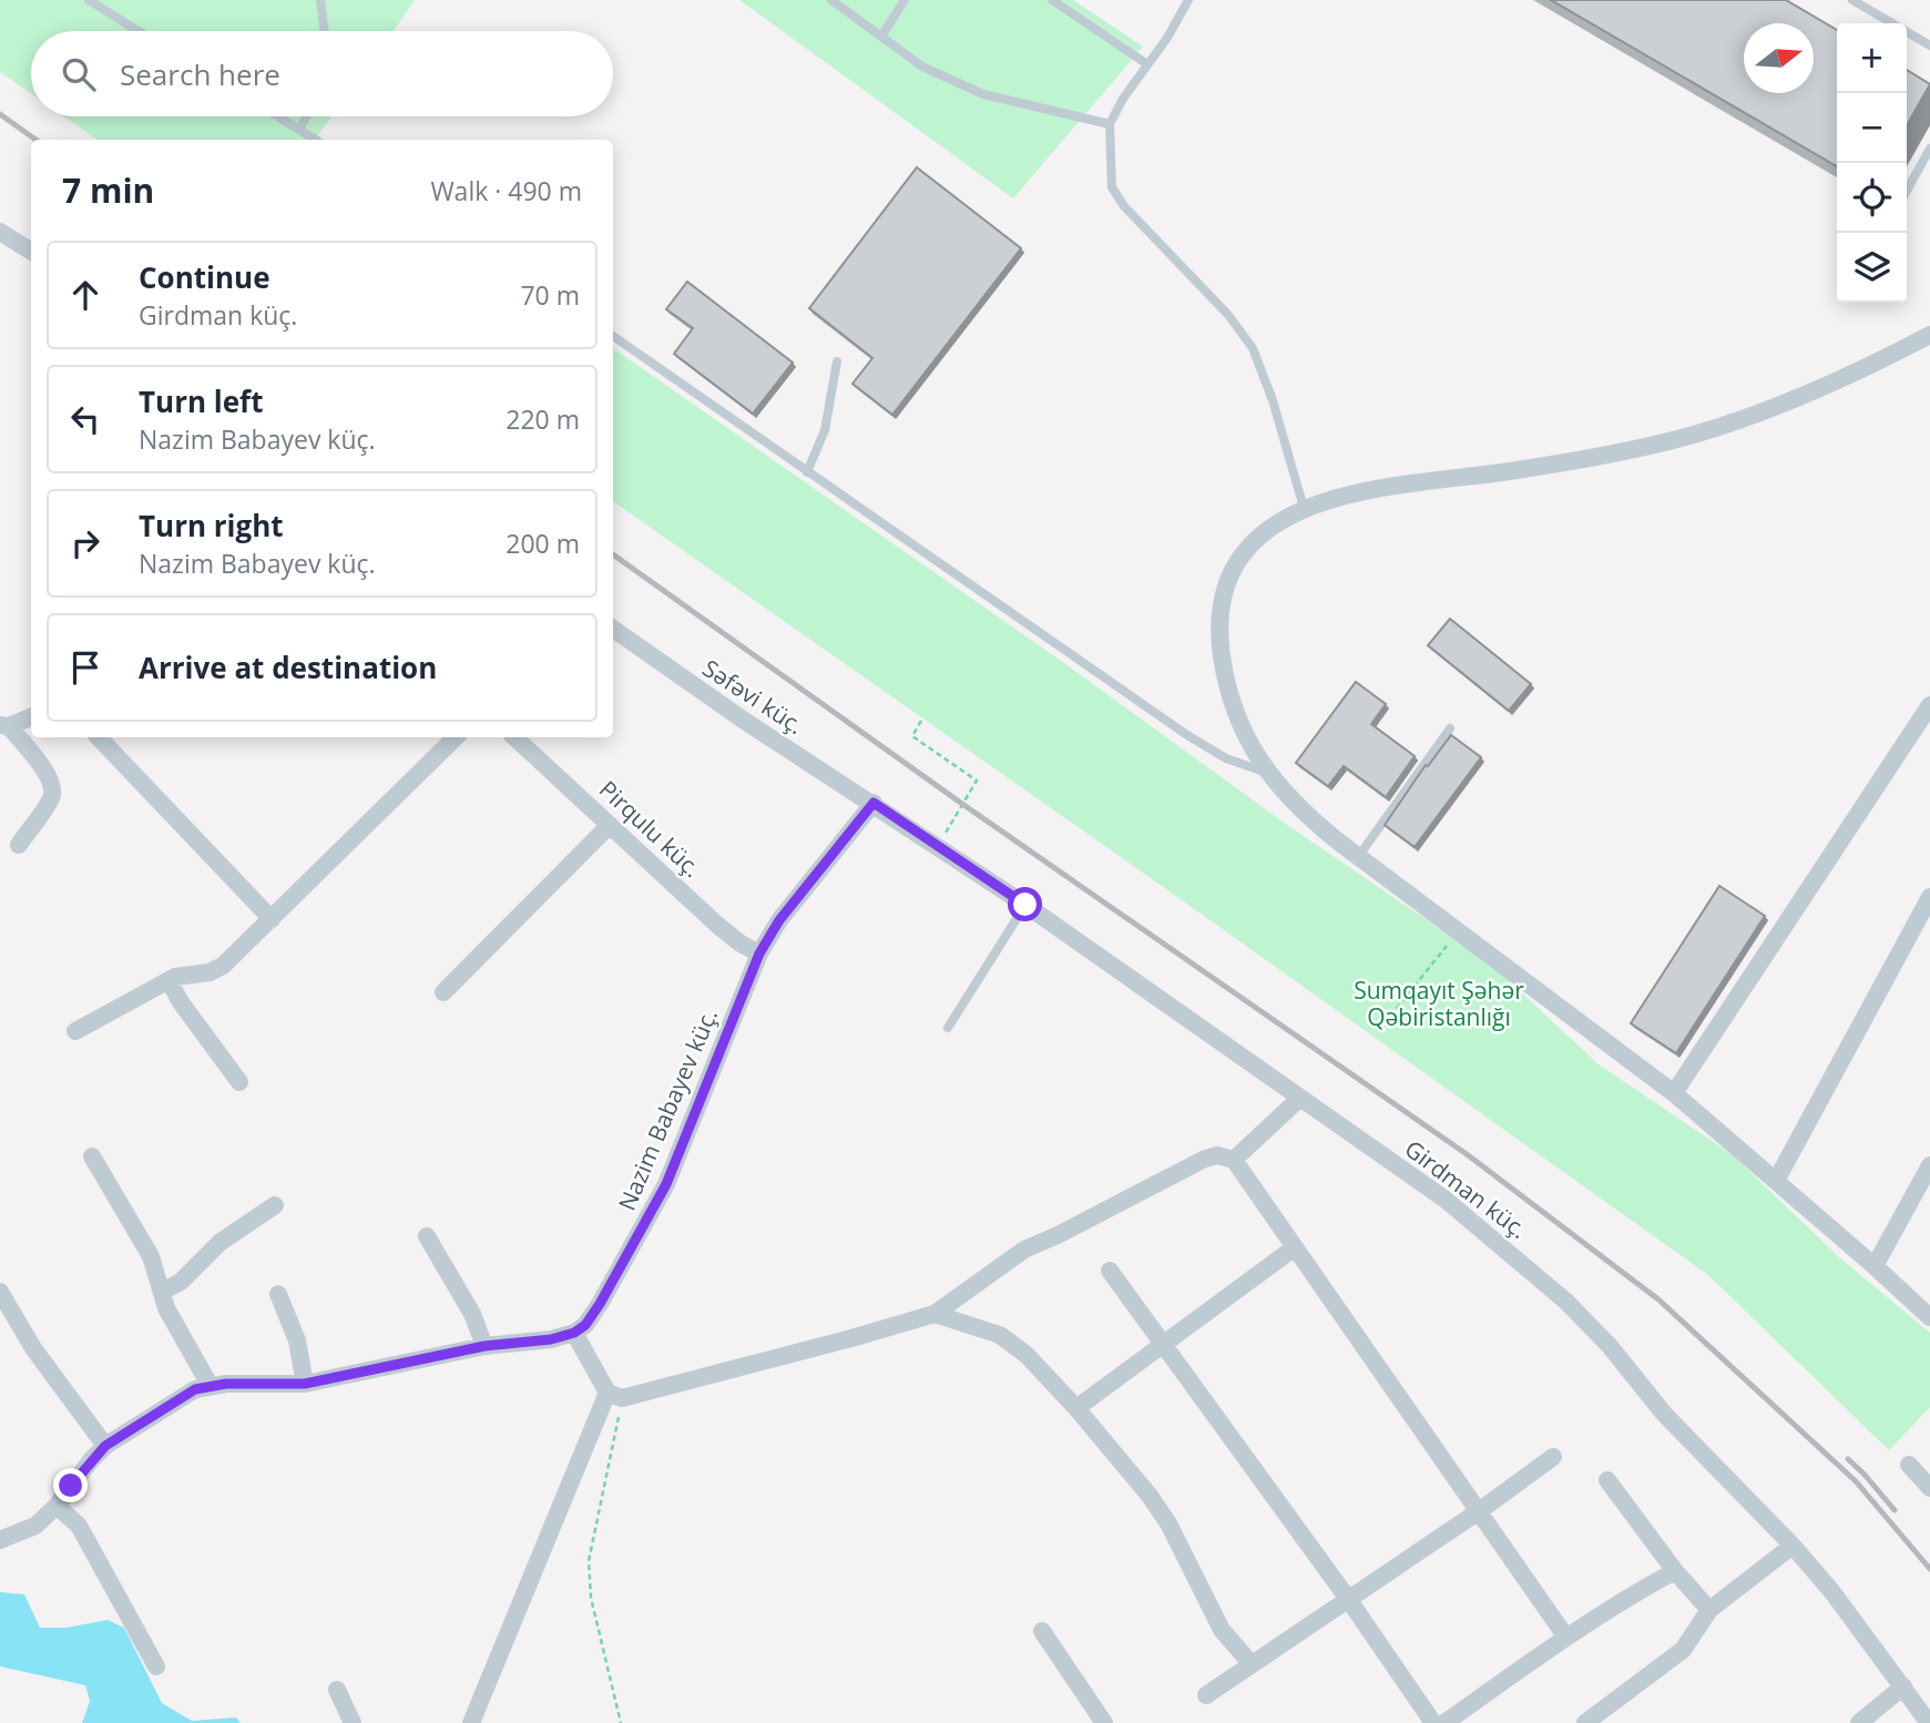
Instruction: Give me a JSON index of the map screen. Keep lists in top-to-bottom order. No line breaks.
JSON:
{"streets":{"street":["Səfəvi küç.","Pirqulu küç.","Nazim Babayev küç.","Girdman küç."]},"crossings":[["Səfəvi küç.","Nazim Babayev küç."],["Səfəvi küç.","Girdman küç."],["Pirqulu küç.","Nazim Babayev küç."],["Nazim Babayev küç.","Girdman küç."]],"parks":["Sumqayıt Şəhər Qəbiristanlığı"],"north":"right","page":{"map_buttons":["+","−"],"search":"Search here","heading":["7 min","Walk · 490 m"],"list":[["Continue","Girdman küç.","70 m"],["Turn left","Nazim Babayev küç.","220 m"],["Turn right","Nazim Babayev küç.","200 m"],"Arrive at destination"]}}
